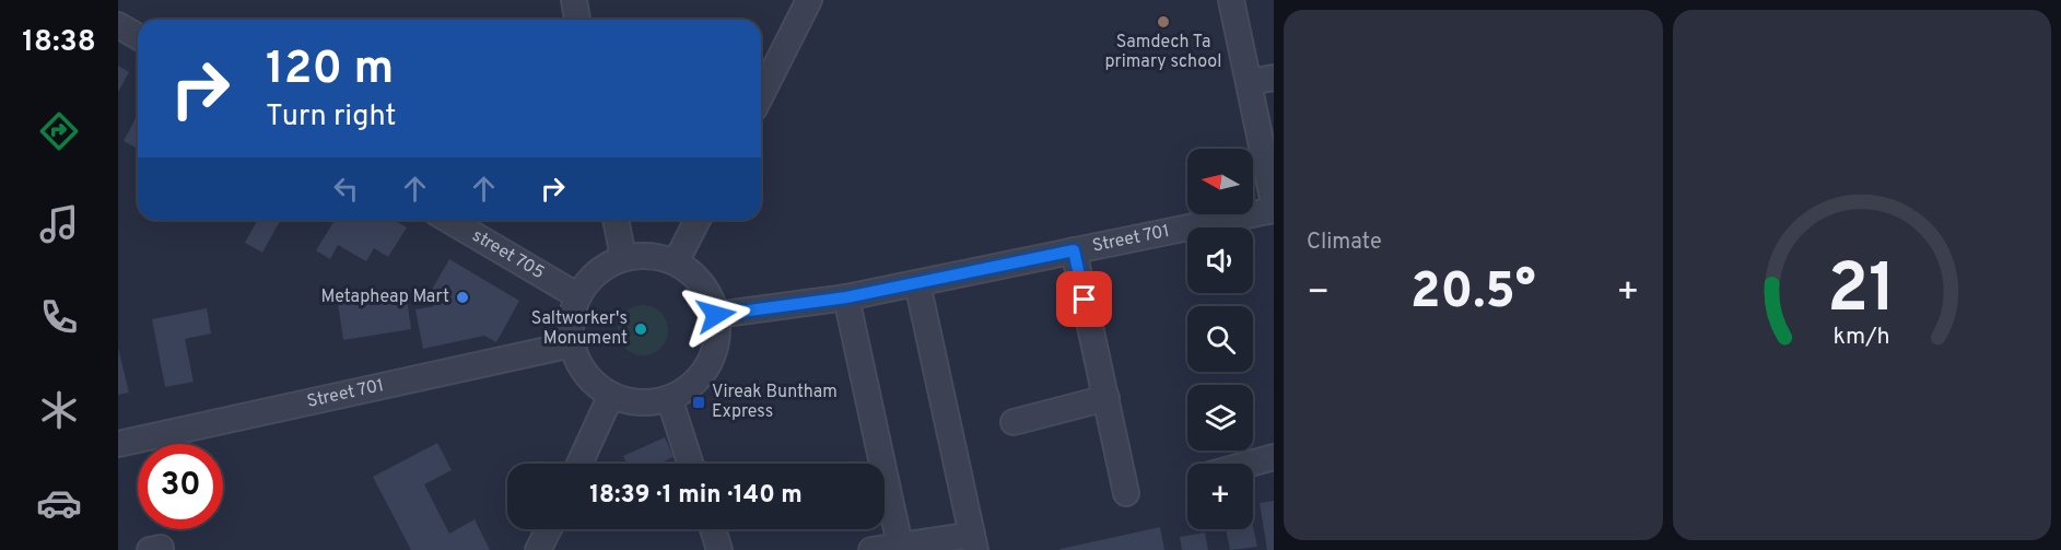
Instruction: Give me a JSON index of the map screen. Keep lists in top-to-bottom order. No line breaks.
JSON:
{"streets":{"street":["Street 701","street 705"]},"crossings":[["Street 701","street 705"]],"places":{"other":["Samdech Ta primary school","Metapheap Mart","Saltworker's Monument"],"transit":["Vireak Buntham Express"]},"north":"left","page":{"tabs":"18:38","tile":"Climate","turn":["120 m","Turn right"],"map_buttons":"+","heat":["−","20.5°","+"],"limit":"30","trip":"18:39 · 1 min · 140 m","gauge":["21","km/h"]}}
